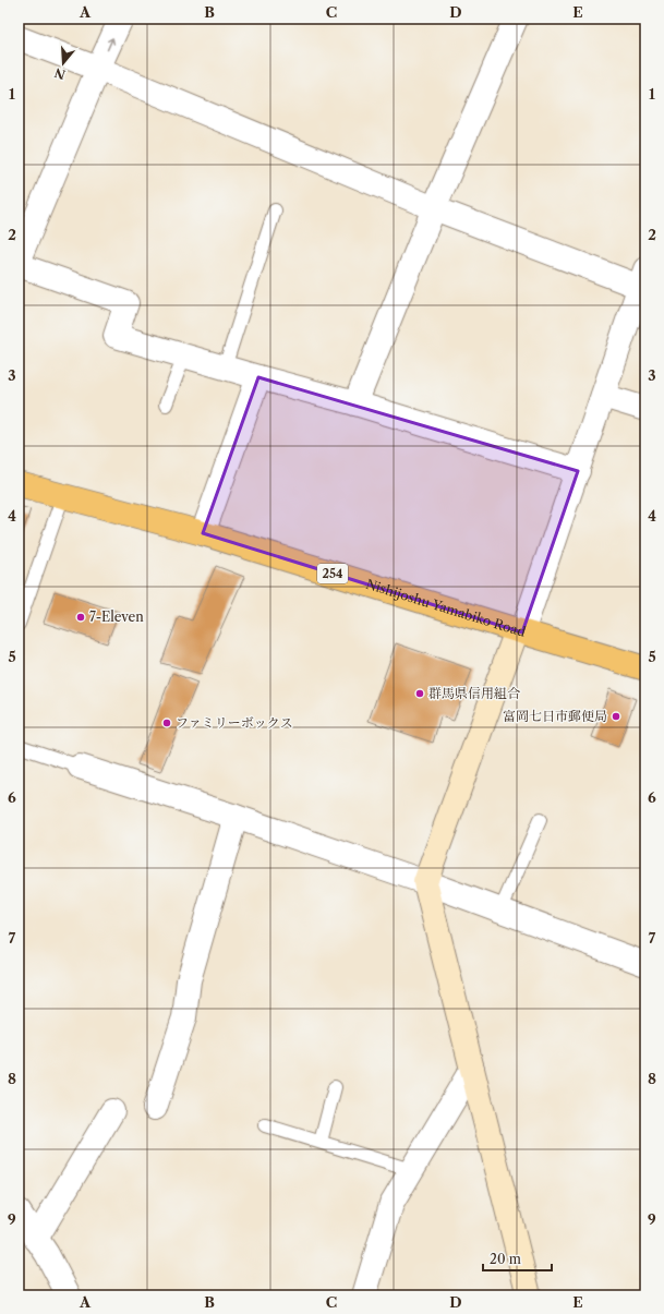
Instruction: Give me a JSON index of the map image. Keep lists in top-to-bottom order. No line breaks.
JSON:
{"streets":{"highway":["254","Nishijoshu Yamabiko Road"]},"places":["7-Eleven","群馬県信用組合","富岡七日市郵便局","ファミリーボックス"],"scale_bar":"20 m","north":"bottom","grid":{"columns":["A","B","C","D","E"],"rows":["1","2","3","4","5","6","7","8","9"]}}
